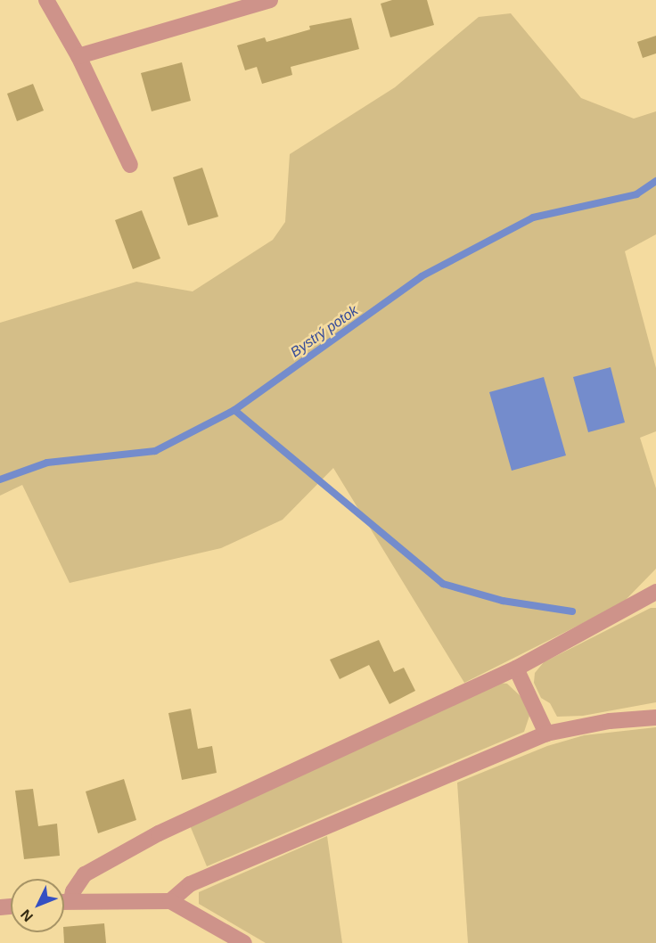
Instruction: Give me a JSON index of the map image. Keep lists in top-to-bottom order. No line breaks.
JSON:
{"water":["Bystrý potok"],"north":"bottom left"}
